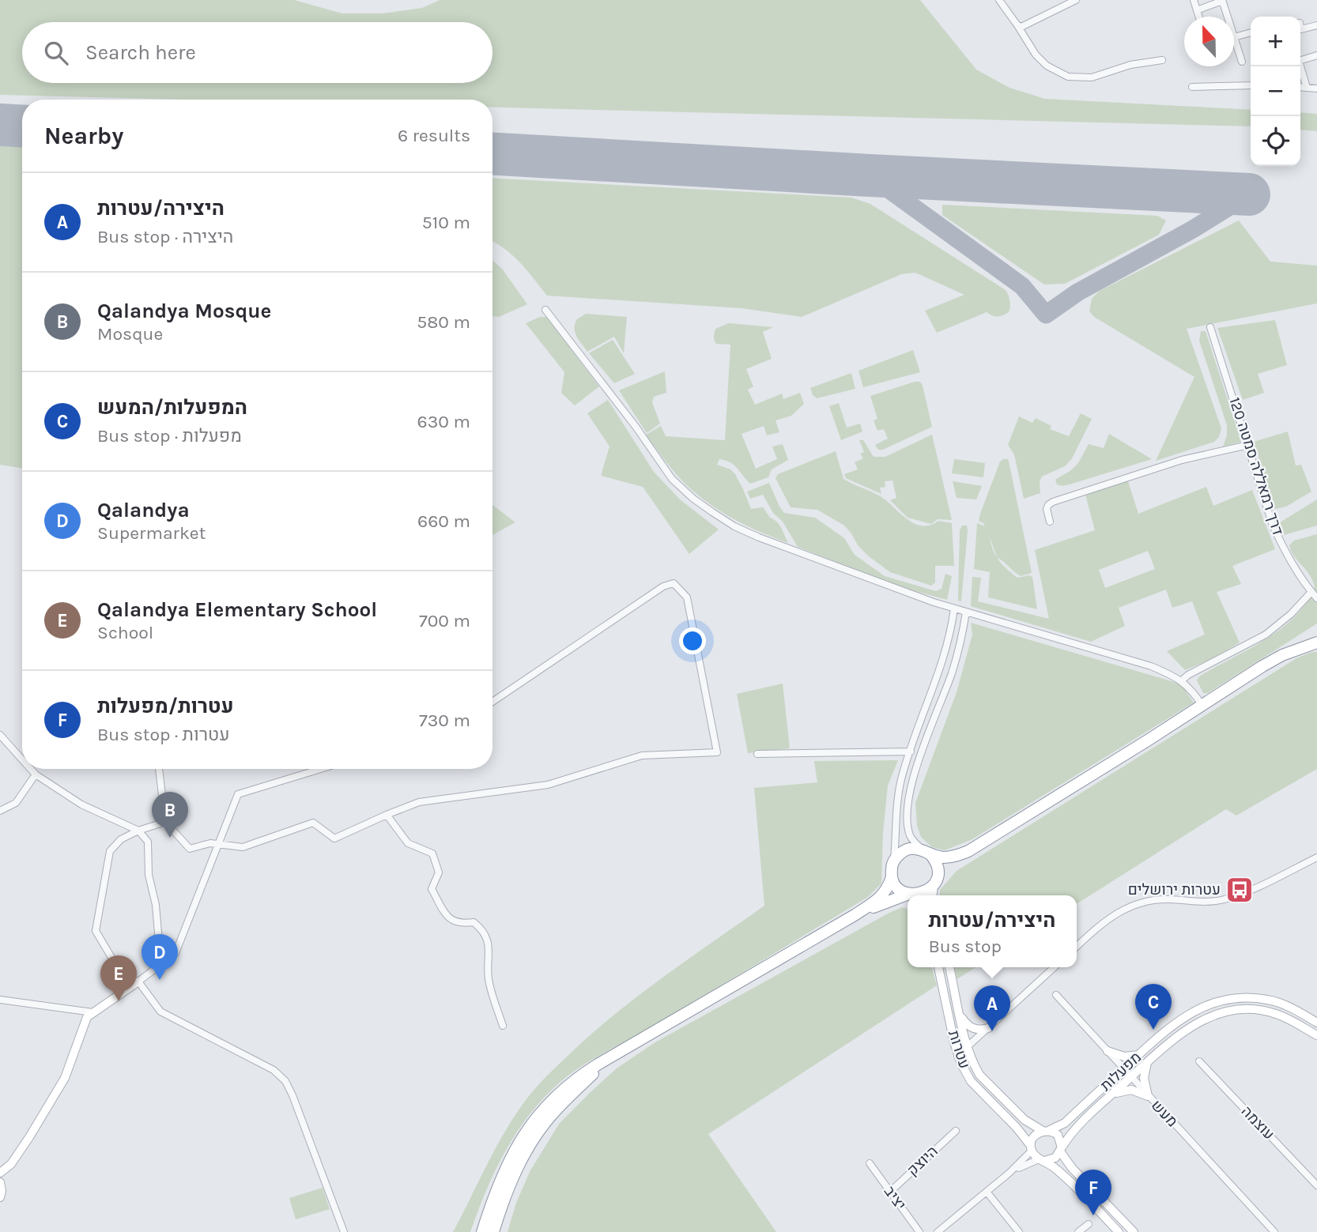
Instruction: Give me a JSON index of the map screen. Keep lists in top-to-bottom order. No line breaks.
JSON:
{"streets":{"street":["דרך רמאללה סמטה 120","עטרות","מפעלות","מעש","עוצמה","היוצק","יציב"]},"crossings":[["עטרות","מפעלות"],["מפעלות","מעש"],["היוצק","יציב"]],"places":{"bus stop":["עטרות ירושלים"]},"north":"top","page":{"map_buttons":["+","−"],"search":"Search here","heading":["Nearby","6 results"],"list":[{"mark":"A","name":"היצירה/עטרות","note":"Bus stop · היצירה","value":"510 m"},{"mark":"B","name":"Qalandya Mosque","note":"Mosque","value":"580 m"},{"mark":"C","name":"המפעלות/המעש","note":"Bus stop · מפעלות","value":"630 m"},{"mark":"D","name":"Qalandya","note":"Supermarket","value":"660 m"},{"mark":"E","name":"Qalandya Elementary School","note":"School","value":"700 m"},{"mark":"F","name":"עטרות/מפעלות","note":"Bus stop · עטרות","value":"730 m"}],"pins":["B","D","E","C","A","F"],"popup":["היצירה/עטרות","Bus stop"]}}
